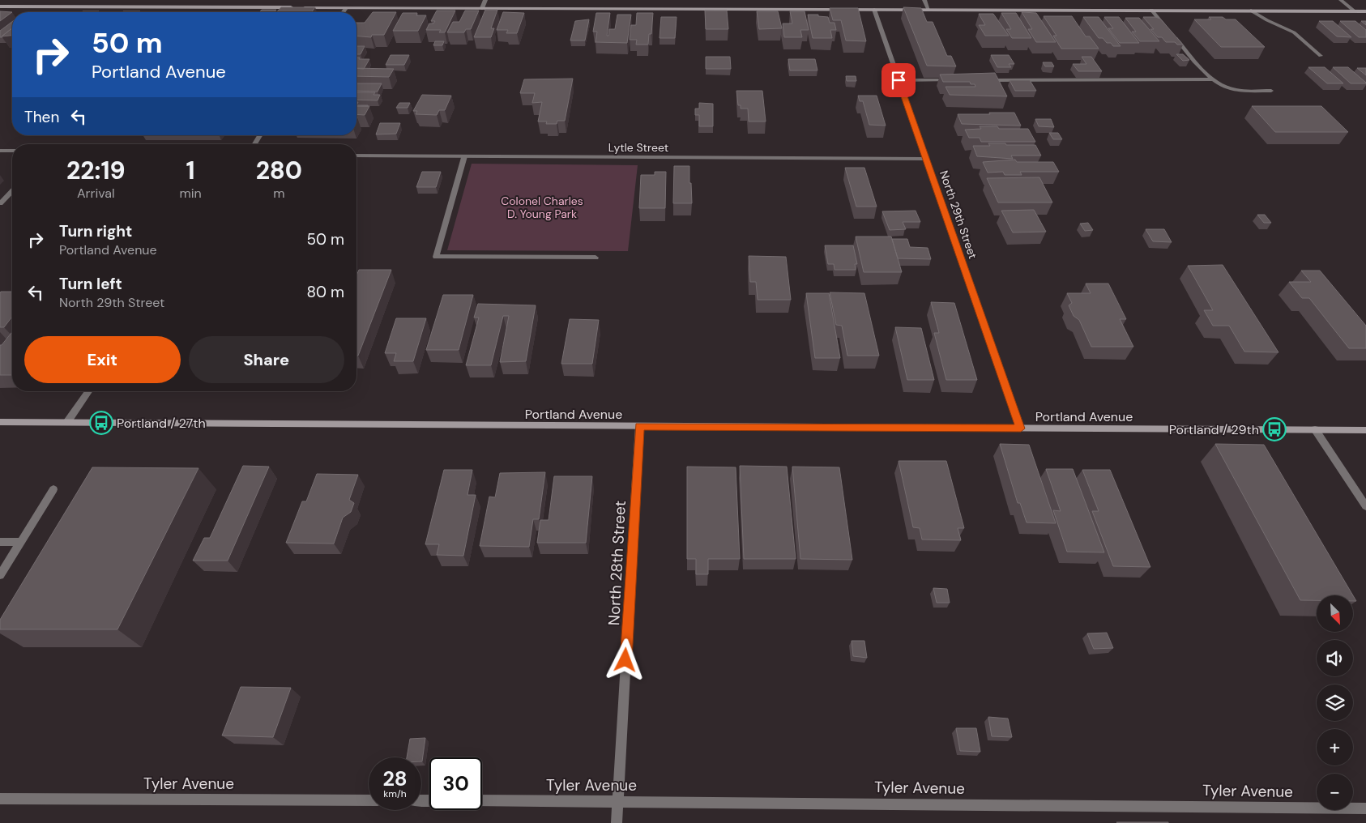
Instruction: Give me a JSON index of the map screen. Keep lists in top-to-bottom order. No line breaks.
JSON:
{"streets":{"street":["Lytle Street","North 29th Street","Portland Avenue","North 28th Street","Tyler Avenue"]},"crossings":[["Lytle Street","North 29th Street"],["North 29th Street","Portland Avenue"],["Portland Avenue","North 28th Street"],["North 28th Street","Tyler Avenue"]],"parks":["Colonel Charles D. Young Park"],"places":{"bus stop":["Portland / 27th","Portland / 29th"]},"north":"bottom right","page":{"turn":["50 m","Portland Avenue"],"then":"Then","eta":["22:19","Arrival","1","min","280","m"],"list":[{"name":"Turn right","note":"Portland Avenue","value":"50 m"},{"name":"Turn left","note":"North 29th Street","value":"80 m"}],"buttons":["Exit","Share"],"map_buttons":["+","−"],"speed":"28 km/h","limit":"30"}}
